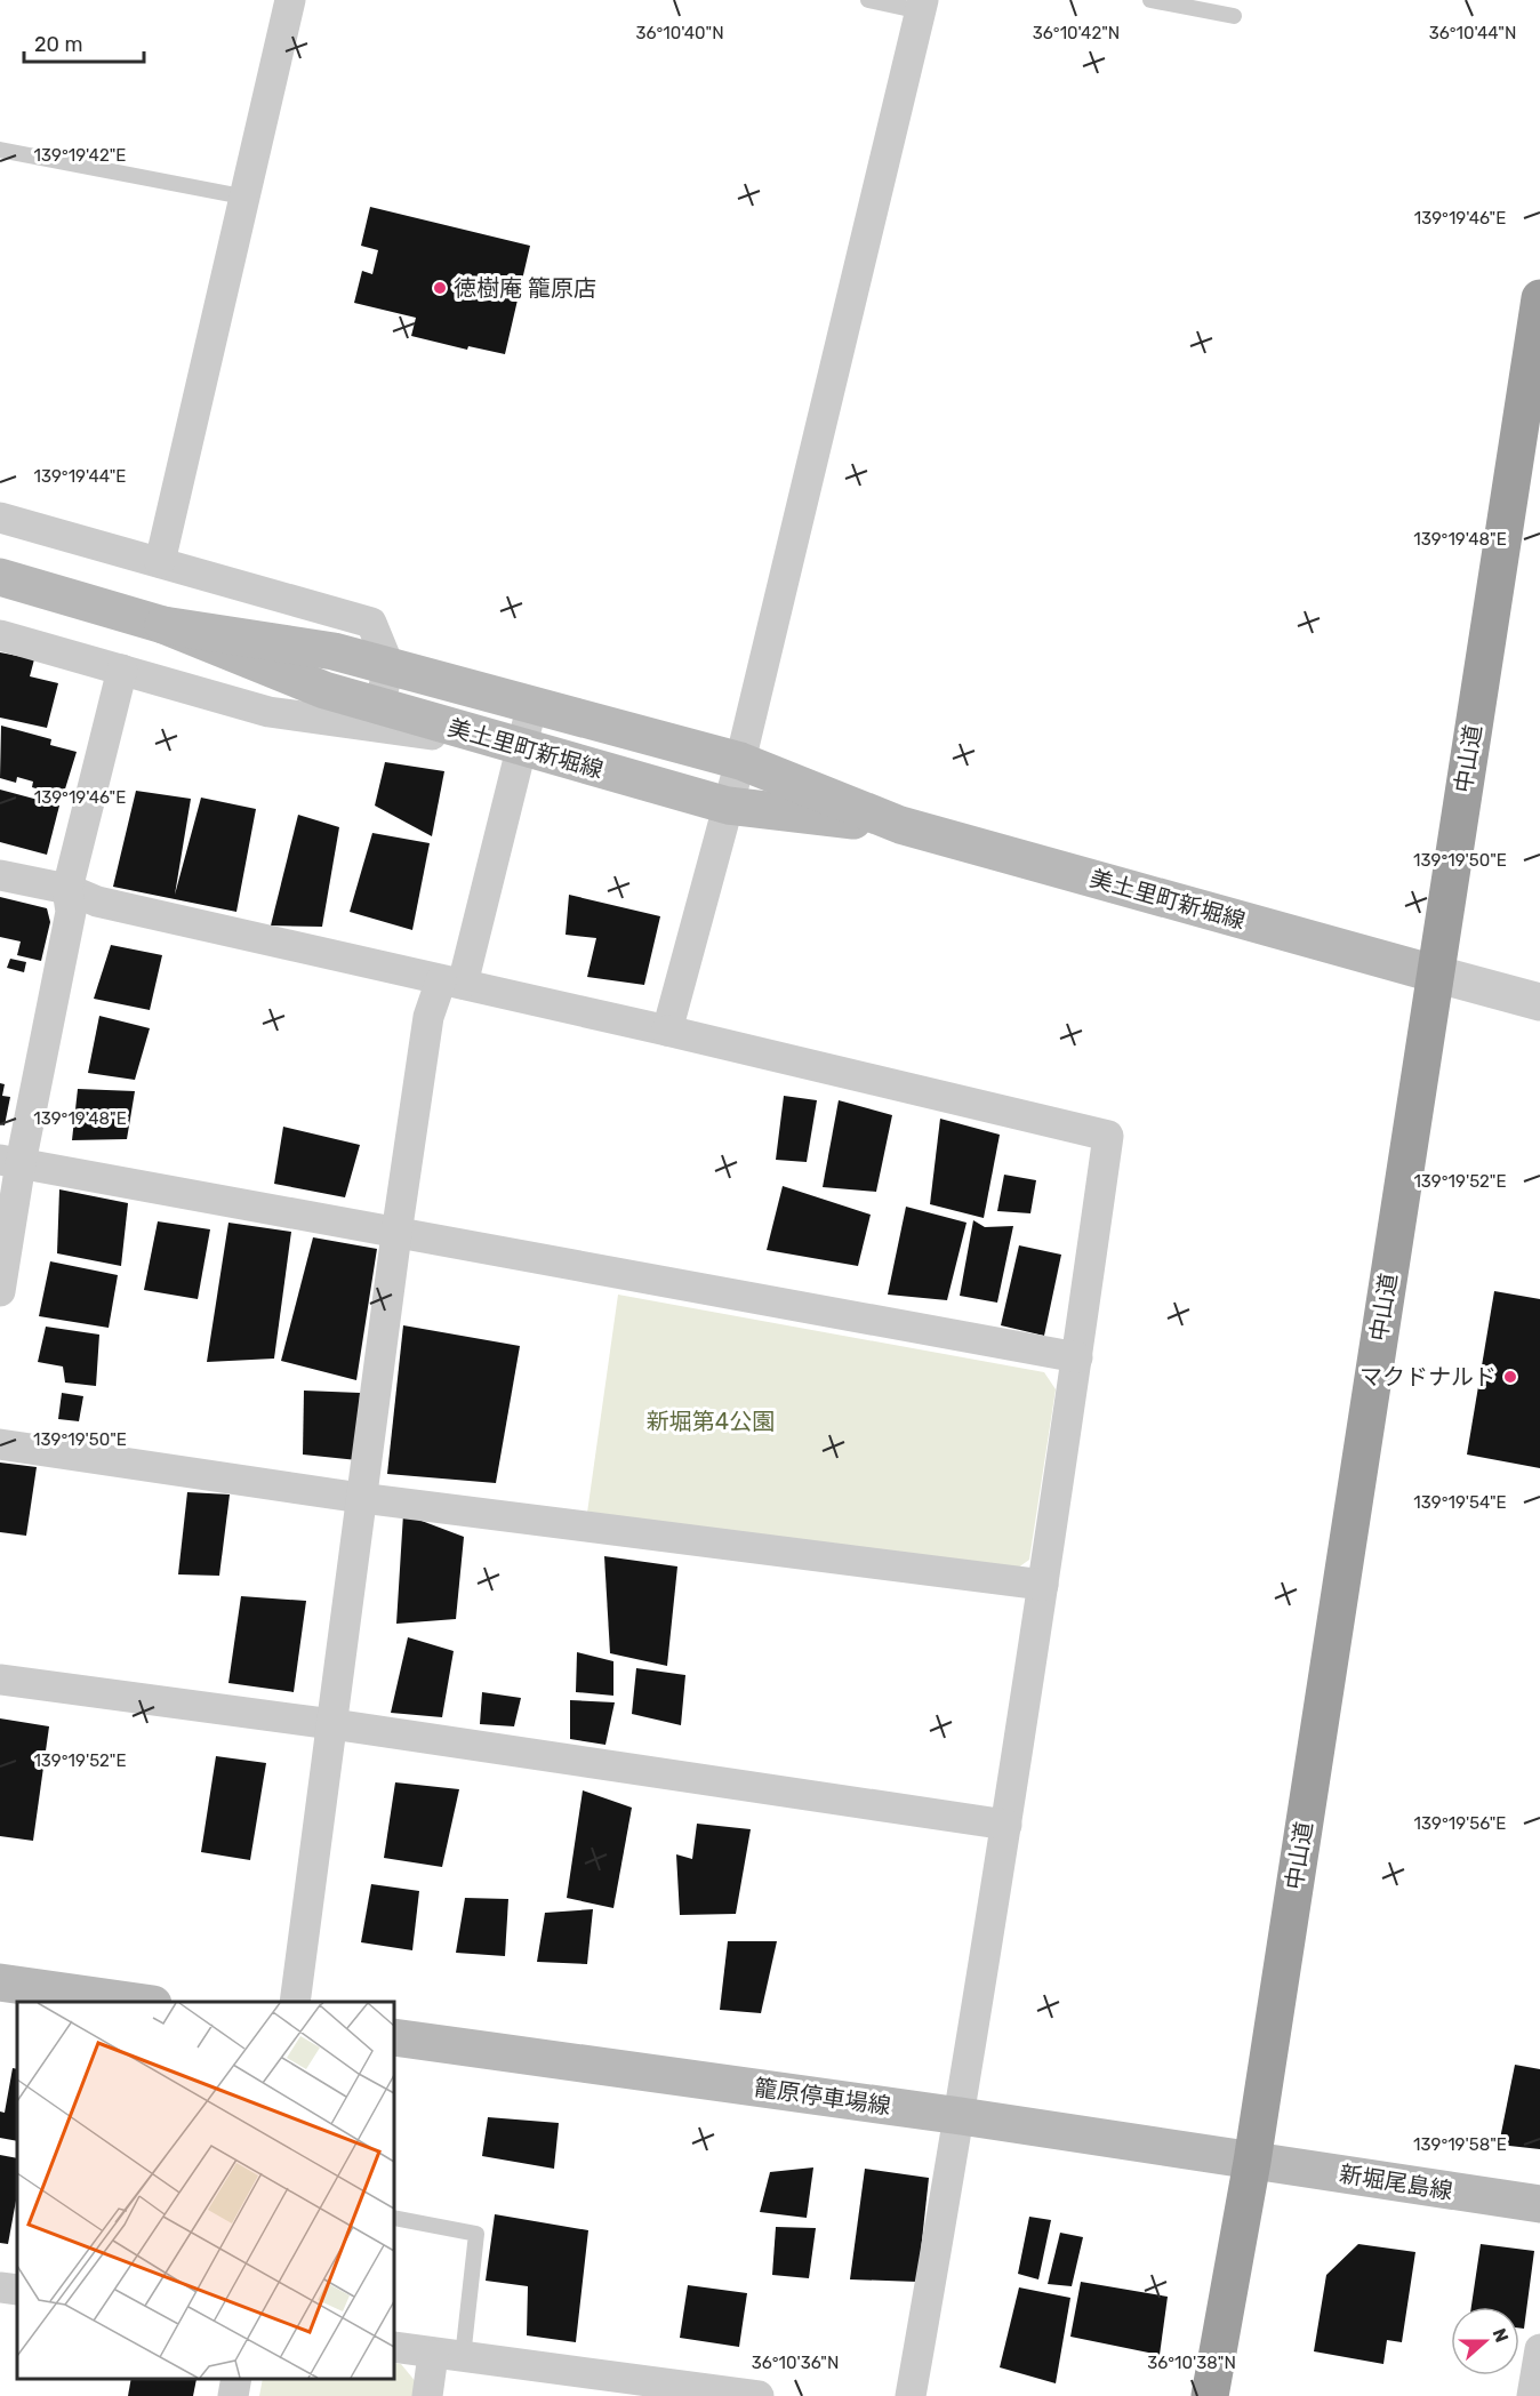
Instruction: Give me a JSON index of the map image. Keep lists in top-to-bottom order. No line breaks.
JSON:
{"streets":{"highway":["中山道"],"main road":["美土里町新堀線","籠原停車場線","新堀尾島線"]},"crossings":[["美土里町新堀線","中山道"],["中山道","籠原停車場線"],["中山道","新堀尾島線"],["籠原停車場線","新堀尾島線"]],"parks":["新堀第4公園"],"places":["徳樹庵 籠原店","マクドナルド"],"scale_bar":"20 m","north":"right","coordinates":["36°10'40\"N","36°10'42\"N","36°10'44\"N","139°19'42\"E","139°19'46\"E","139°19'44\"E","139°19'48\"E","139°19'50\"E","139°19'52\"E","139°19'54\"E","139°19'56\"E","139°19'58\"E","36°10'36\"N","36°10'38\"N"]}
